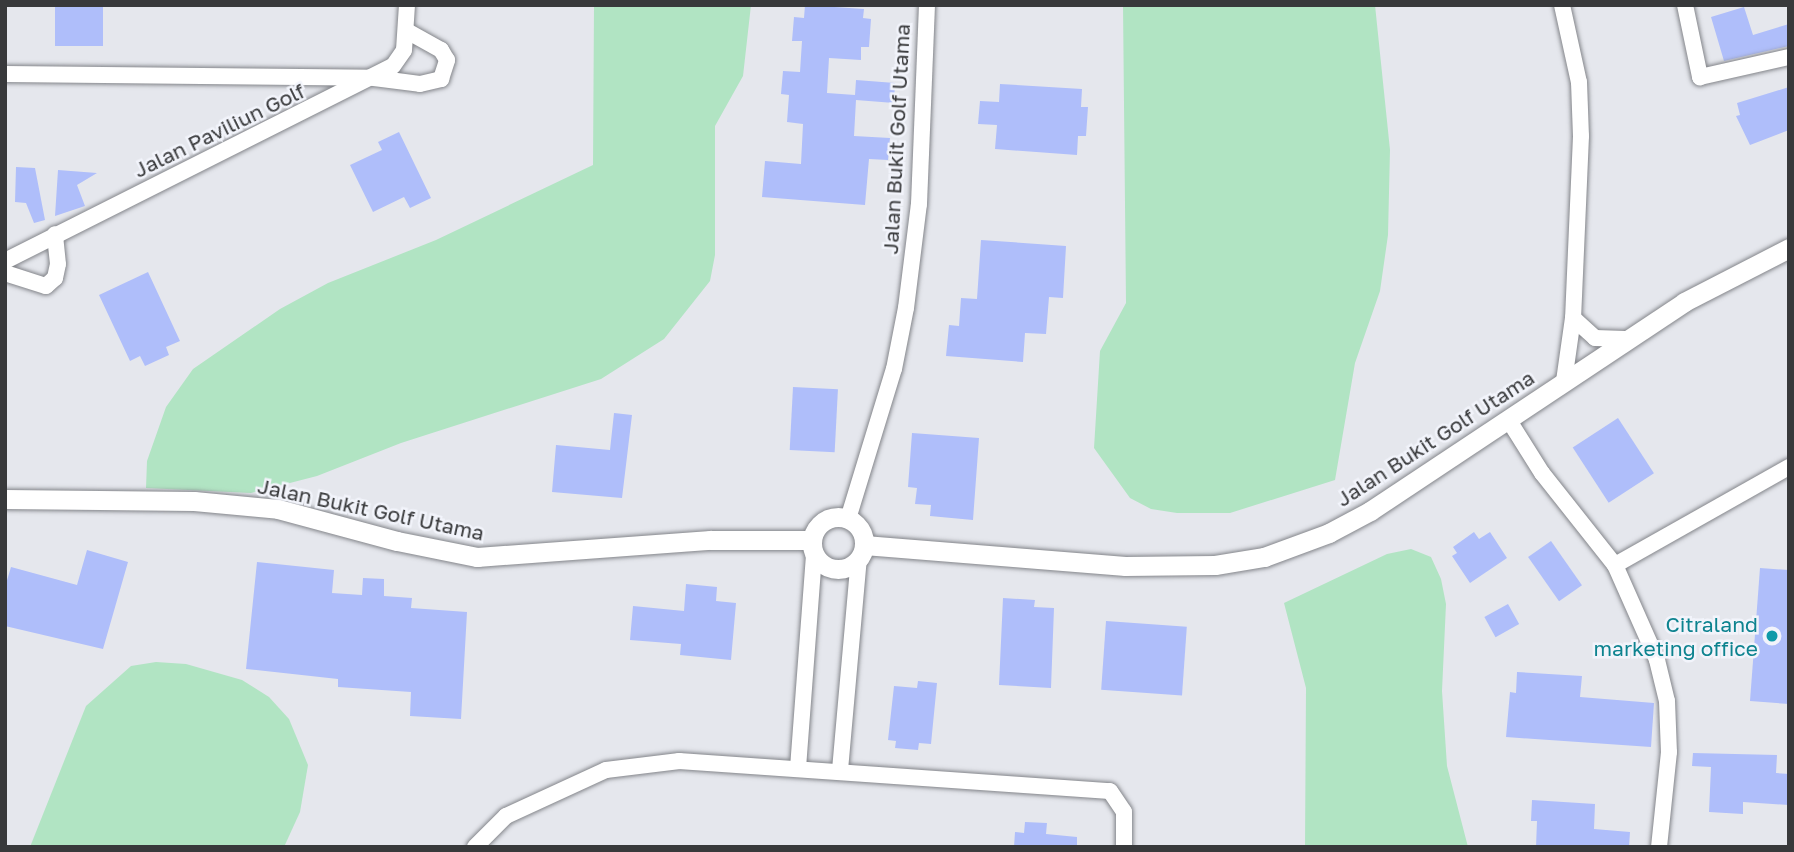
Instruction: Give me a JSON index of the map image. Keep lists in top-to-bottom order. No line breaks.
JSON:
{"streets":{"street":["Jalan Paviliun Golf","Jalan Bukit Golf Utama"]},"places":["Citraland marketing office"]}
